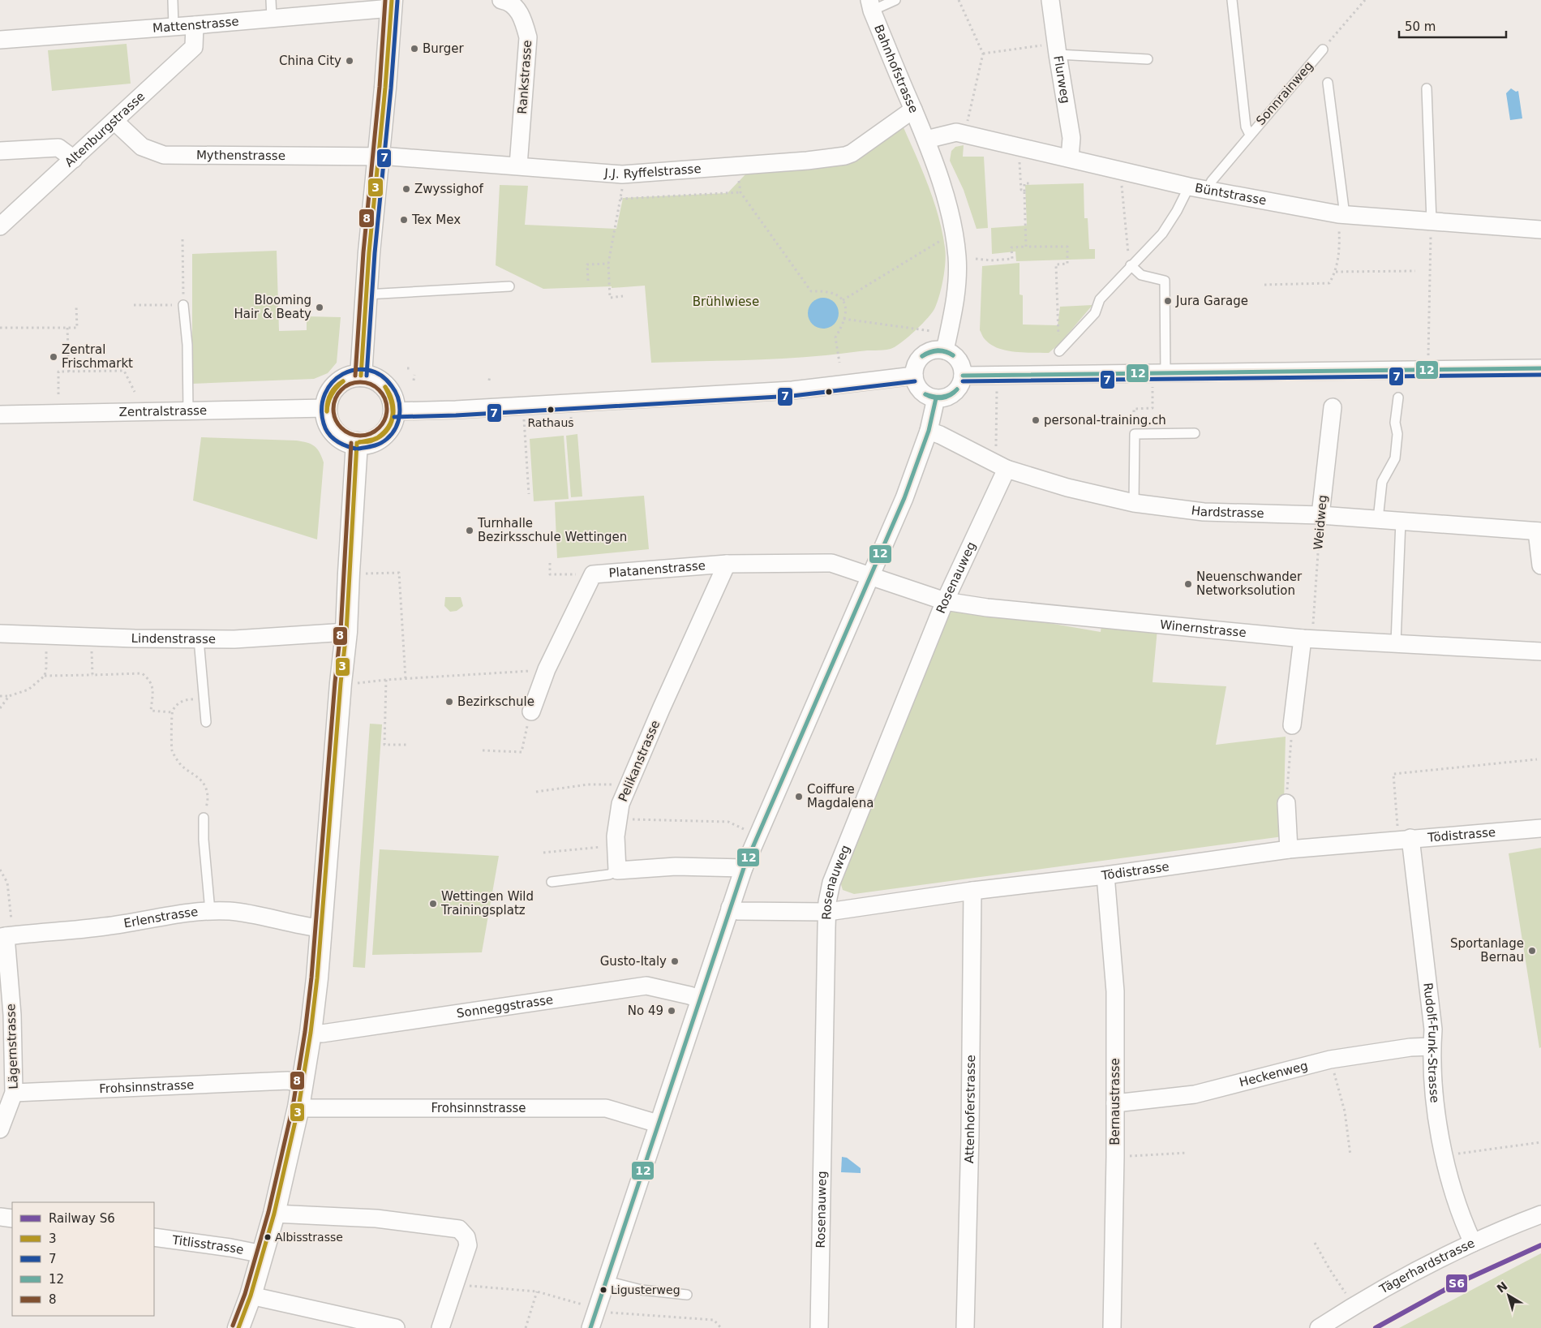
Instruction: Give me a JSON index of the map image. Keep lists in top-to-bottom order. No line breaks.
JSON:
{"streets":{"street":["Mattenstrasse","Bahnhofstrasse","Rankstrasse","Flurweg","Altenburgstrasse","Mythenstrasse","J.J. Ryffelstrasse","Büntstrasse","Zentralstrasse","Hardstrasse","Weidweg","Platanenstrasse","Rosenauweg","Winernstrasse","Lindenstrasse","Pelikanstrasse","Tödistrasse","Erlenstrasse","Sonneggstrasse","Rudolf-Funk-Strasse","Lägernstrasse","Heckenweg","Frohsinnstrasse","Bernaustrasse","Attenhoferstrasse","Titlisstrasse","Tägerhardstrasse"],"lane":["Sonnrainweg"]},"crossings":[["Mattenstrasse","Altenburgstrasse"],["Bahnhofstrasse","J.J. Ryffelstrasse"],["Bahnhofstrasse","Büntstrasse"],["Rankstrasse","J.J. Ryffelstrasse"],["Flurweg","Büntstrasse"],["Sonnrainweg","Büntstrasse"],["Altenburgstrasse","Mythenstrasse"],["Mythenstrasse","J.J. Ryffelstrasse"],["Hardstrasse","Weidweg"],["Hardstrasse","Rosenauweg"],["Weidweg","Winernstrasse"],["Platanenstrasse","Winernstrasse"],["Platanenstrasse","Pelikanstrasse"],["Rosenauweg","Winernstrasse"],["Rosenauweg","Tödistrasse"],["Tödistrasse","Rudolf-Funk-Strasse"],["Tödistrasse","Bernaustrasse"],["Tödistrasse","Attenhoferstrasse"],["Erlenstrasse","Lägernstrasse"],["Rudolf-Funk-Strasse","Heckenweg"],["Rudolf-Funk-Strasse","Tägerhardstrasse"],["Lägernstrasse","Frohsinnstrasse"],["Heckenweg","Bernaustrasse"]],"parks":["Brühlwiese"],"places":["Burger","China City","Zwyssighof","Tex Mex","Jura Garage","Blooming Hair & Beaty","Zentral Frischmarkt","Rathaus","personal-training.ch","Turnhalle Bezirksschule Wettingen","Neuenschwander Networksolution","Bezirkschule","Coiffure Magdalena","Wettingen Wild Trainingsplatz","Sportanlage Bernau","Gusto-Italy","No 49","Albisstrasse","Ligusterweg"],"lines":["transit line 3","transit line 8","transit line 7","transit line 12","rail line S6"],"legend":["Railway S6","3","7","12","8"],"scale_bar":"50 m","north":"top left"}
